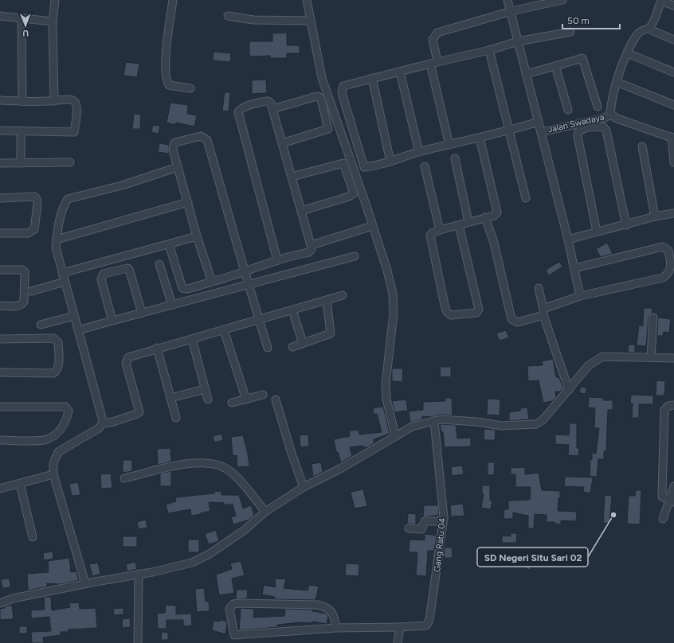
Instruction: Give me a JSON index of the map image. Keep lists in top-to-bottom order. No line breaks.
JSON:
{"streets":{"street":["Jalan Swadaya","Gang Ratu 04"]},"places":["SD Negeri Situ Sari 02"],"scale_bar":"50 m","north":"bottom"}
